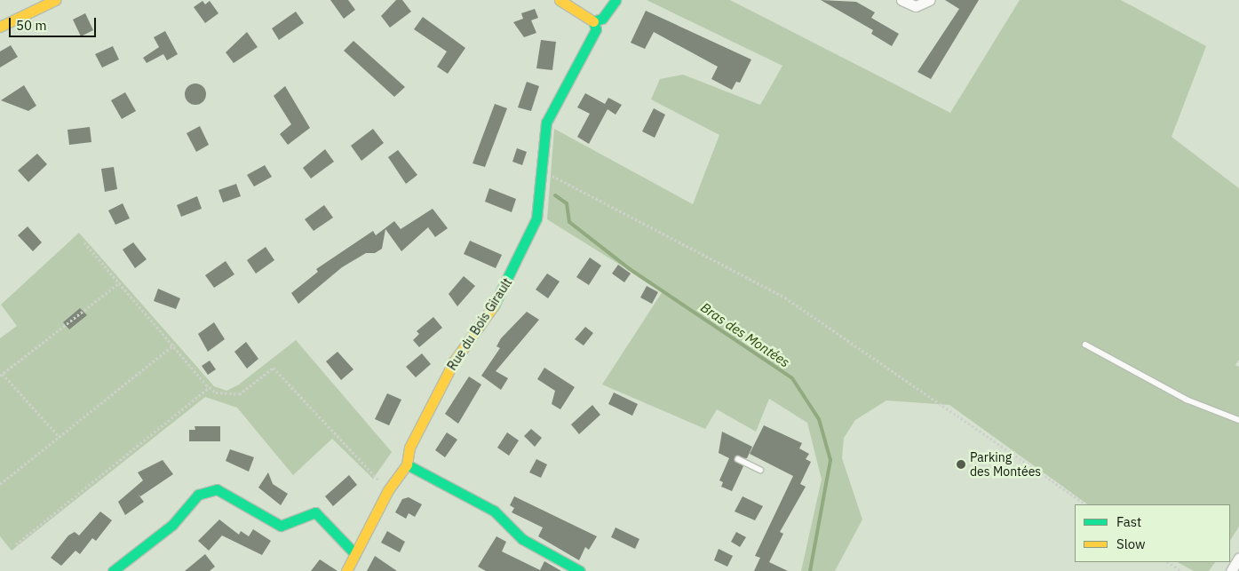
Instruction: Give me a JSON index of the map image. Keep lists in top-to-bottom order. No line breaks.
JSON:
{"streets":{"street":["Rue du Bois Girault"]},"water":["Bras des Montées"],"places":["Parking des Montées"],"legend":["Fast","Slow"],"scale_bar":"50 m"}
